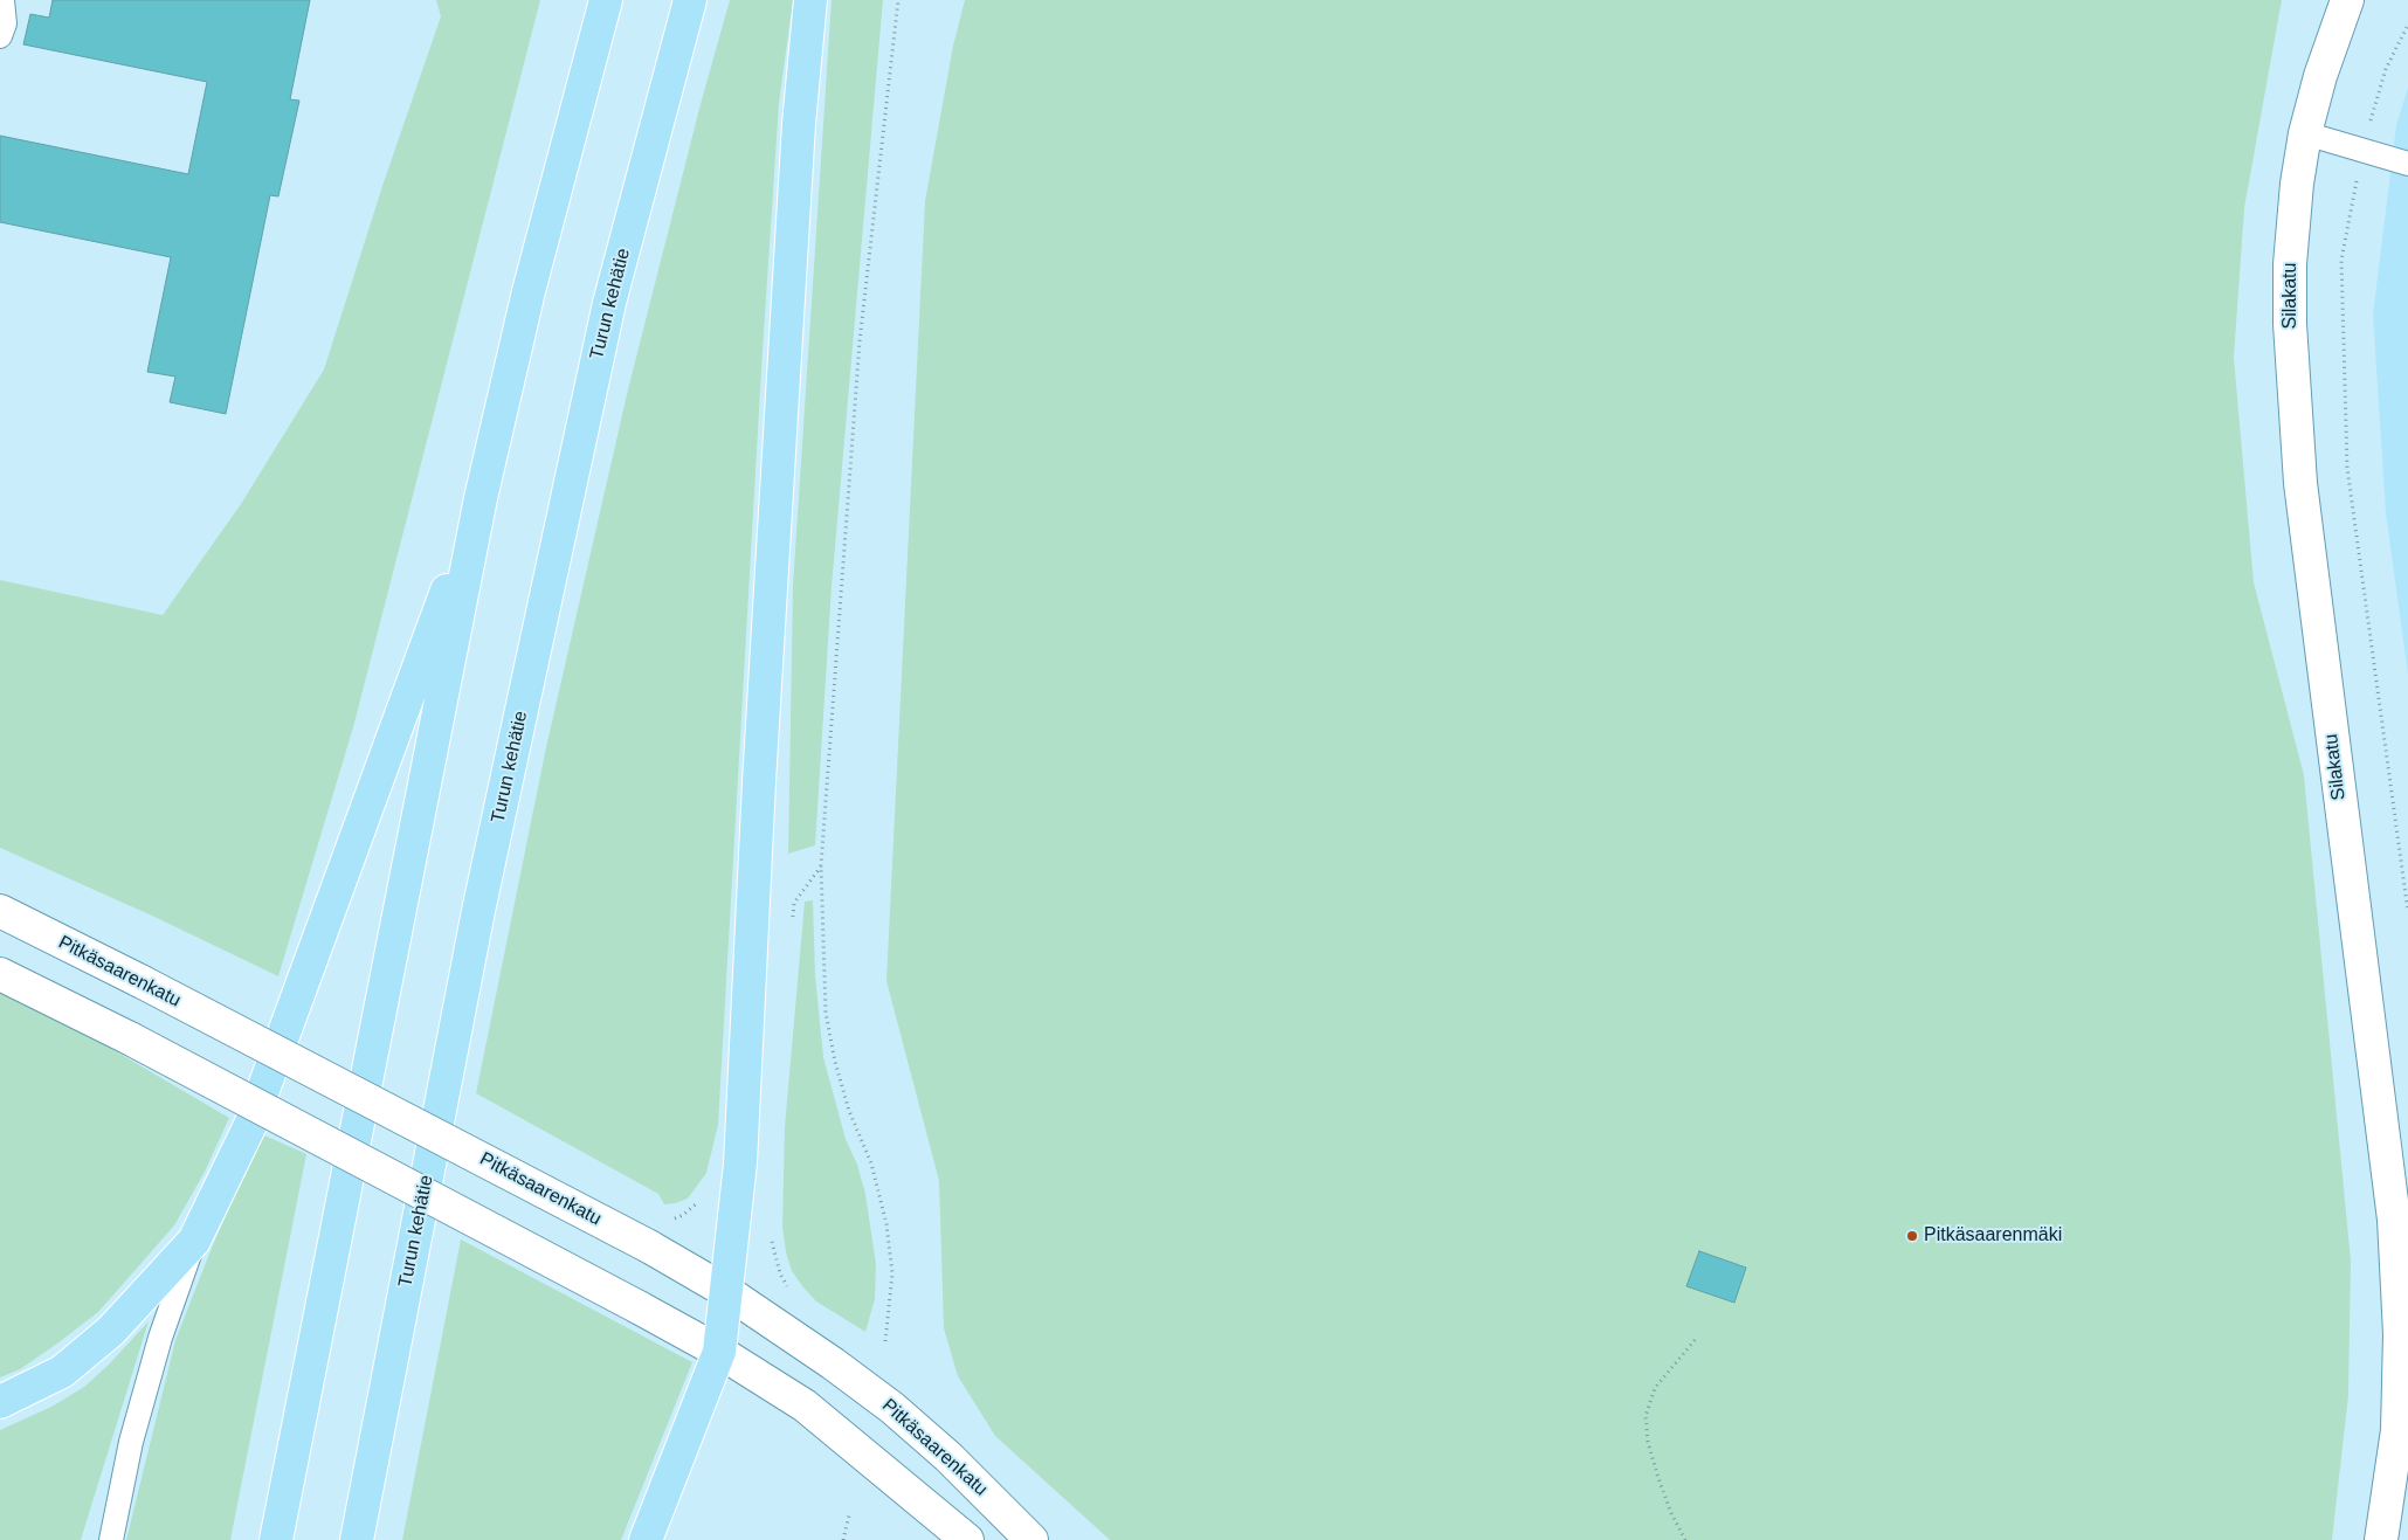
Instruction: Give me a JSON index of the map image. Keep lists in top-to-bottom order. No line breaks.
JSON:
{"streets":{"highway":["Turun kehätie"],"street":["Silakatu","Pitkäsaarenkatu"]},"places":["Pitkäsaarenmäki"]}
